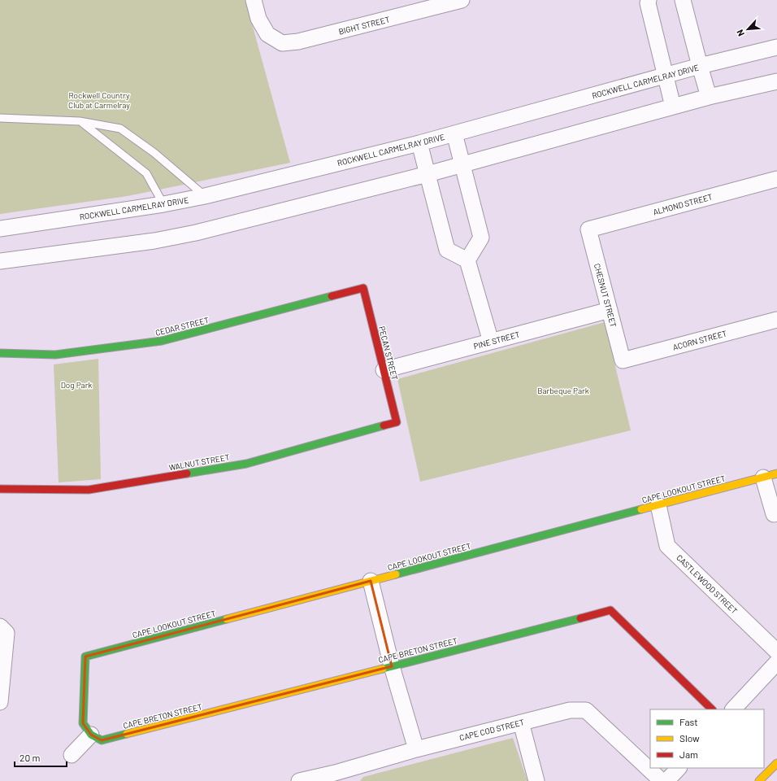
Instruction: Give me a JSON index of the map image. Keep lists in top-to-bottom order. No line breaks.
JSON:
{"streets":{"street":["BIGHT STREET","ROCKWELL CARMELRAY DRIVE","ALMOND STREET","CHESNUT STREET","CEDAR STREET","PINE STREET","ACORN STREET","PECAN STREET","WALNUT STREET","CAPE LOOKOUT STREET","CASTLEWOOD STREET","CAPE BRETON STREET","CAPE COD STREET"]},"crossings":[["ALMOND STREET","CHESNUT STREET"],["CHESNUT STREET","PINE STREET"],["CHESNUT STREET","ACORN STREET"],["CEDAR STREET","PECAN STREET"],["PINE STREET","PECAN STREET"],["PECAN STREET","WALNUT STREET"],["CAPE LOOKOUT STREET","CASTLEWOOD STREET"],["CAPE LOOKOUT STREET","CAPE BRETON STREET"]],"parks":["Rockwell Country Club at Carmelray","Dog Park","Barbeque Park"],"legend":["Fast","Slow","Jam"],"scale_bar":"20 m","north":"bottom left"}
